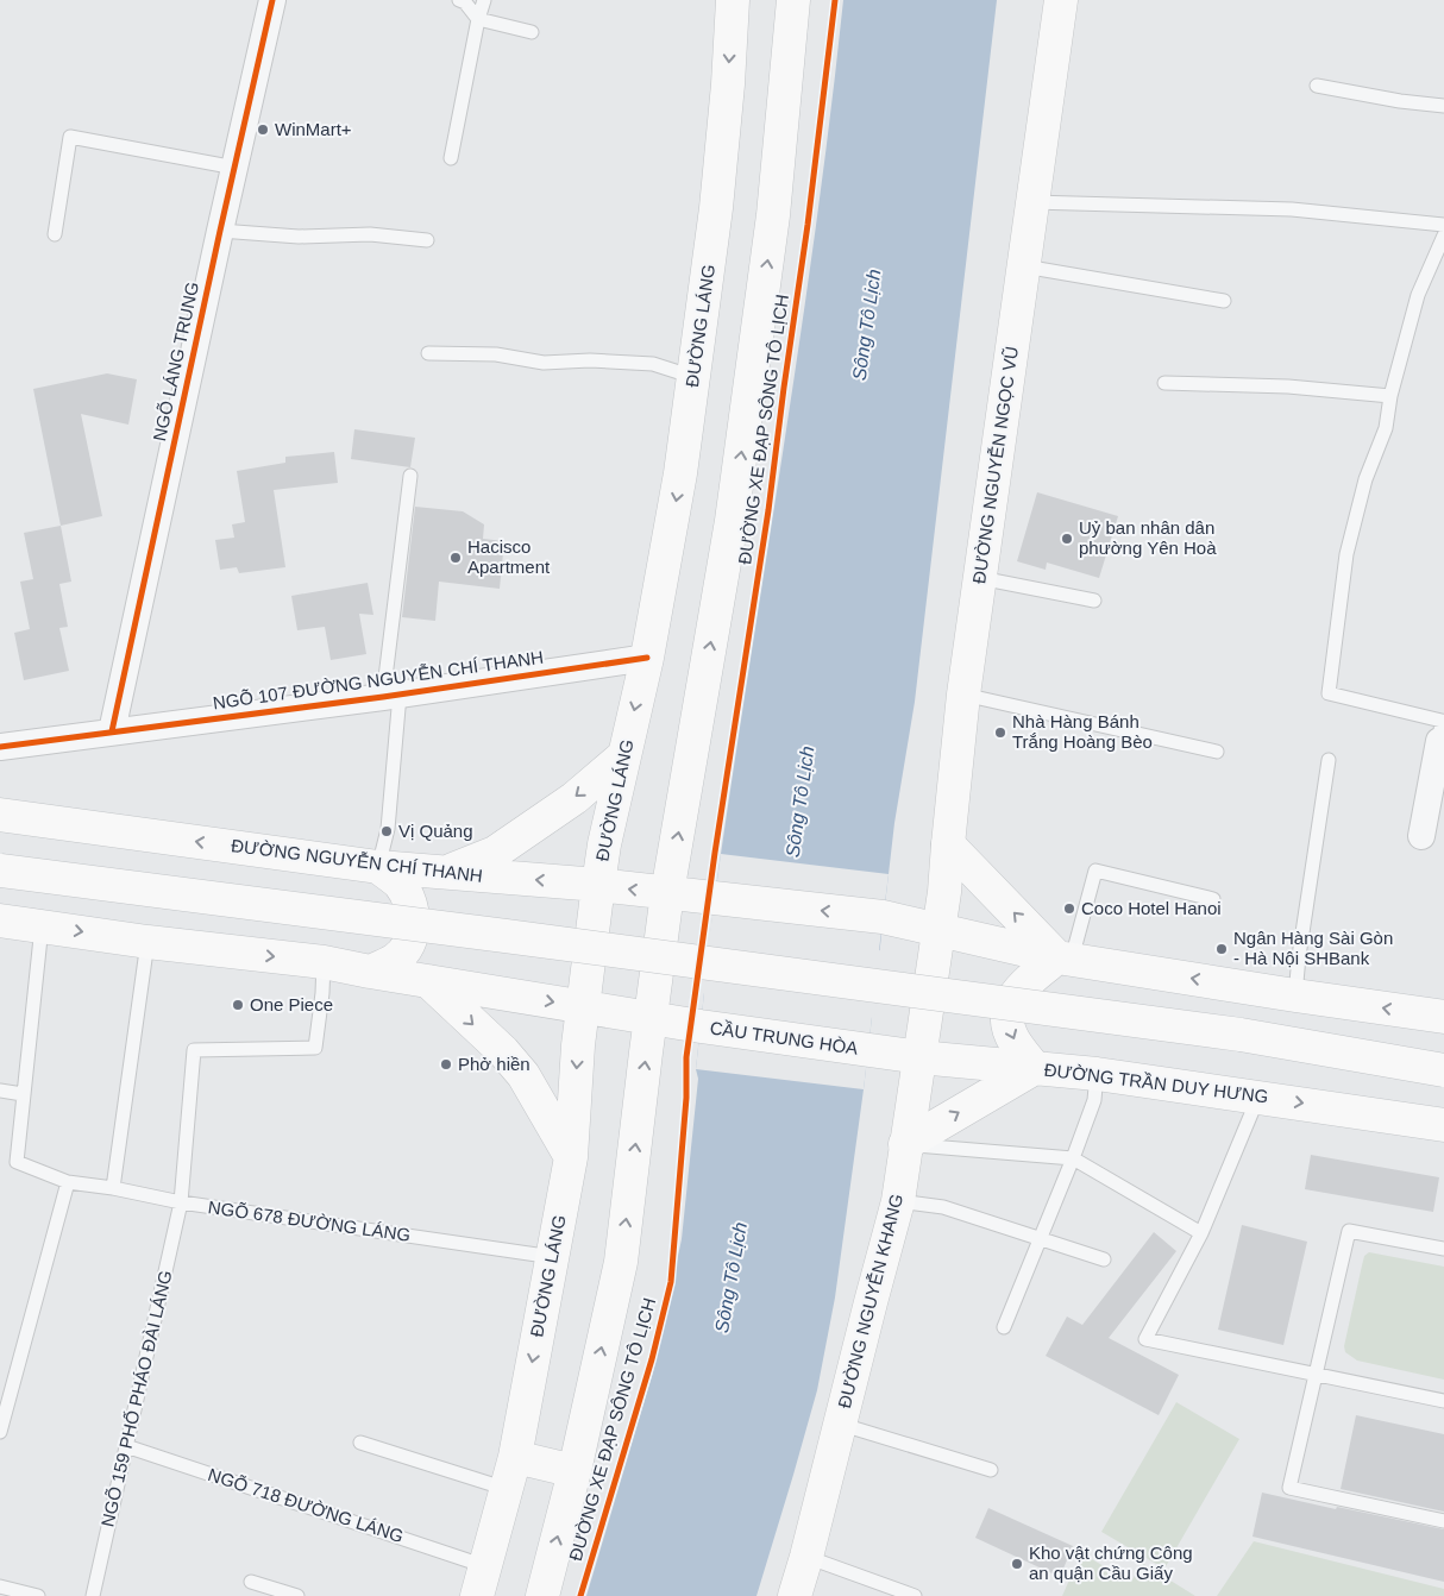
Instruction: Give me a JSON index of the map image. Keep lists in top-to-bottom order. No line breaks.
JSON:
{"streets":{"main road":["ĐƯỜNG LÁNG","ĐƯỜNG NGUYỄN NGỌC VŨ","ĐƯỜNG NGUYỄN CHÍ THANH","CẦU TRUNG HÒA","ĐƯỜNG TRẦN DUY HƯNG","ĐƯỜNG NGUYỄN KHANG"],"street":["NGÕ LÁNG TRUNG","NGÕ 107 ĐƯỜNG NGUYỄN CHÍ THANH"],"lane":["NGÕ 678 ĐƯỜNG LÁNG","NGÕ 159 PHỐ PHÁO ĐÀI LÁNG","NGÕ 718 ĐƯỜNG LÁNG"],"cycle path":["ĐƯỜNG XE ĐẠP SÔNG TÔ LỊCH"]},"crossings":[["ĐƯỜNG LÁNG","NGÕ 107 ĐƯỜNG NGUYỄN CHÍ THANH"],["ĐƯỜNG LÁNG","ĐƯỜNG NGUYỄN CHÍ THANH"],["ĐƯỜNG LÁNG","NGÕ 678 ĐƯỜNG LÁNG"],["ĐƯỜNG LÁNG","NGÕ 718 ĐƯỜNG LÁNG"],["NGÕ LÁNG TRUNG","NGÕ 107 ĐƯỜNG NGUYỄN CHÍ THANH"],["ĐƯỜNG NGUYỄN NGỌC VŨ","ĐƯỜNG NGUYỄN CHÍ THANH"],["ĐƯỜNG NGUYỄN NGỌC VŨ","ĐƯỜNG NGUYỄN KHANG"],["ĐƯỜNG NGUYỄN CHÍ THANH","ĐƯỜNG NGUYỄN KHANG"],["CẦU TRUNG HÒA","ĐƯỜNG TRẦN DUY HƯNG"],["ĐƯỜNG TRẦN DUY HƯNG","ĐƯỜNG NGUYỄN KHANG"],["NGÕ 678 ĐƯỜNG LÁNG","NGÕ 159 PHỐ PHÁO ĐÀI LÁNG"],["NGÕ 159 PHỐ PHÁO ĐÀI LÁNG","NGÕ 718 ĐƯỜNG LÁNG"]],"water":["Sông Tô Lịch"],"places":["WinMart+","Uỷ ban nhân dân phường Yên Hoà","Hacisco Apartment","Nhà Hàng Bánh Trắng Hoàng Bèo","Vị Quảng","Coco Hotel Hanoi","Ngân Hàng Sài Gòn - Hà Nội SHBank","One Piece","Phở hiền","Kho vật chứng Công an quận Cầu Giấy"]}
